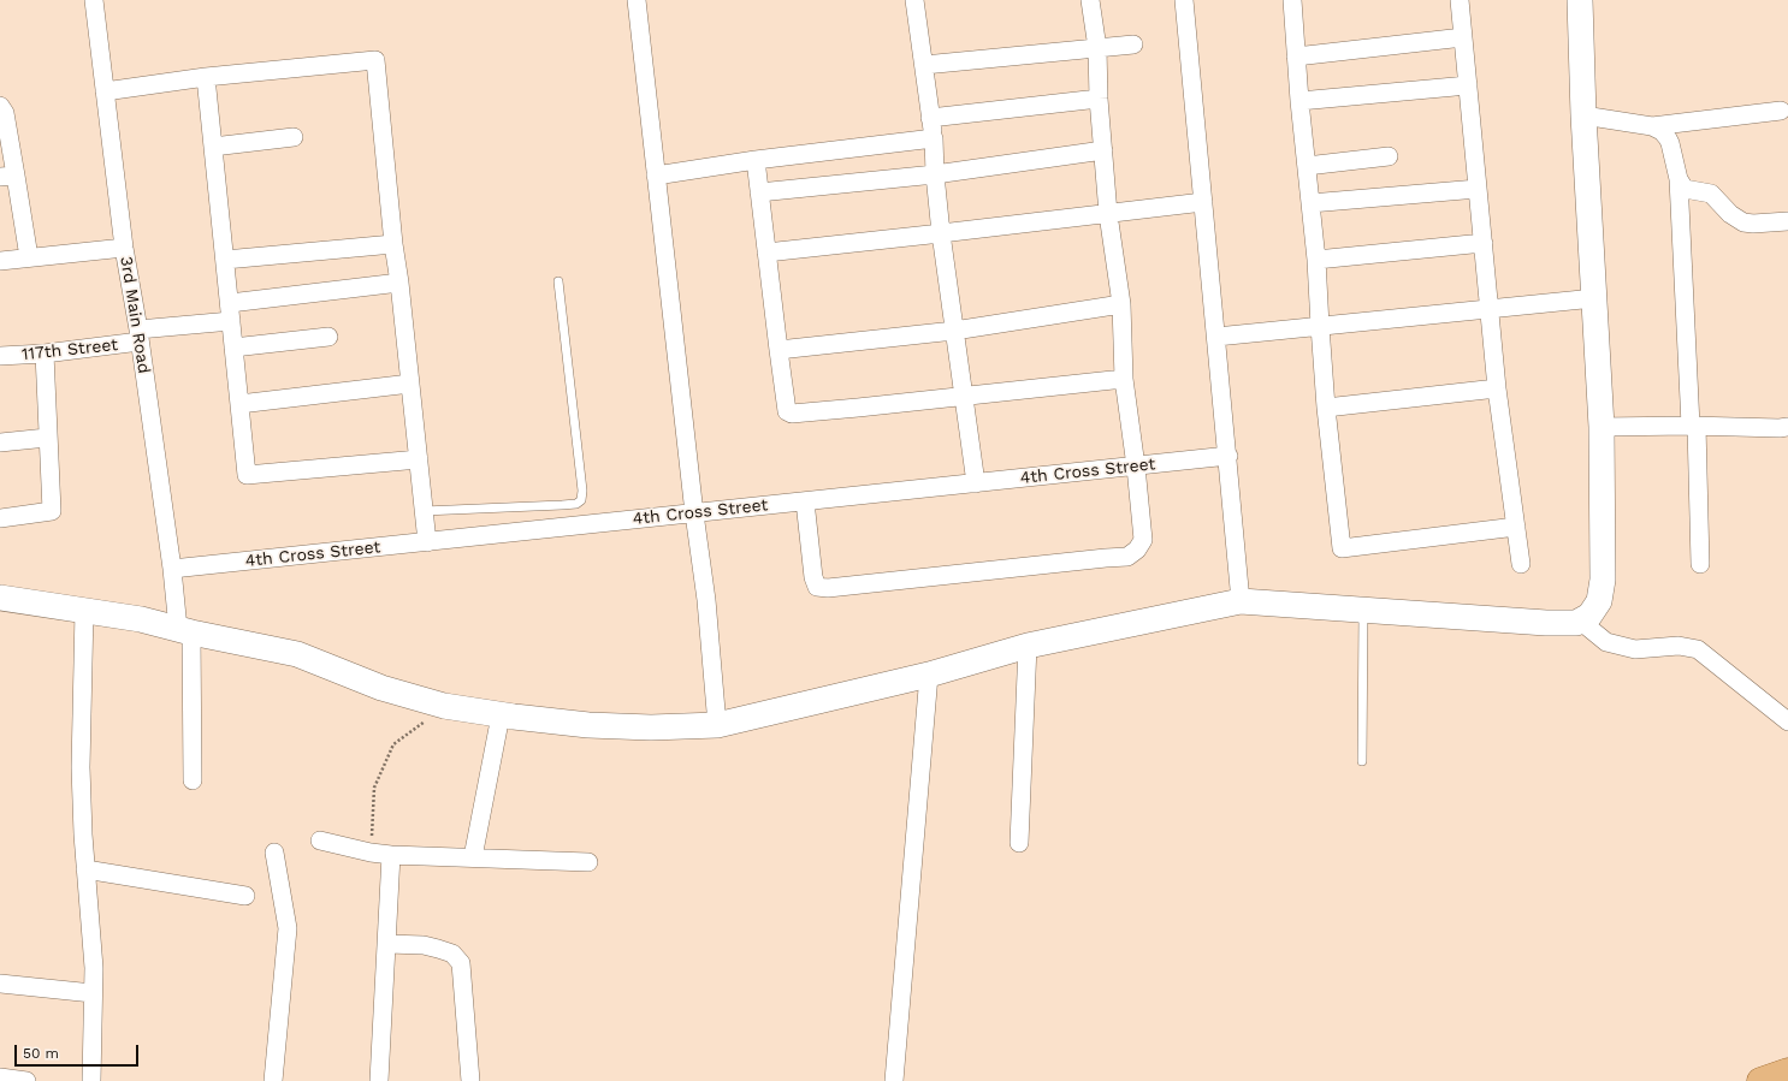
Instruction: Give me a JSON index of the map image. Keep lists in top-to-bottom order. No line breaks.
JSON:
{"streets":{"street":["3rd Main Road","117th Street","4th Cross Street"]},"crossings":[["3rd Main Road","117th Street"],["3rd Main Road","4th Cross Street"]],"scale_bar":"50 m"}
